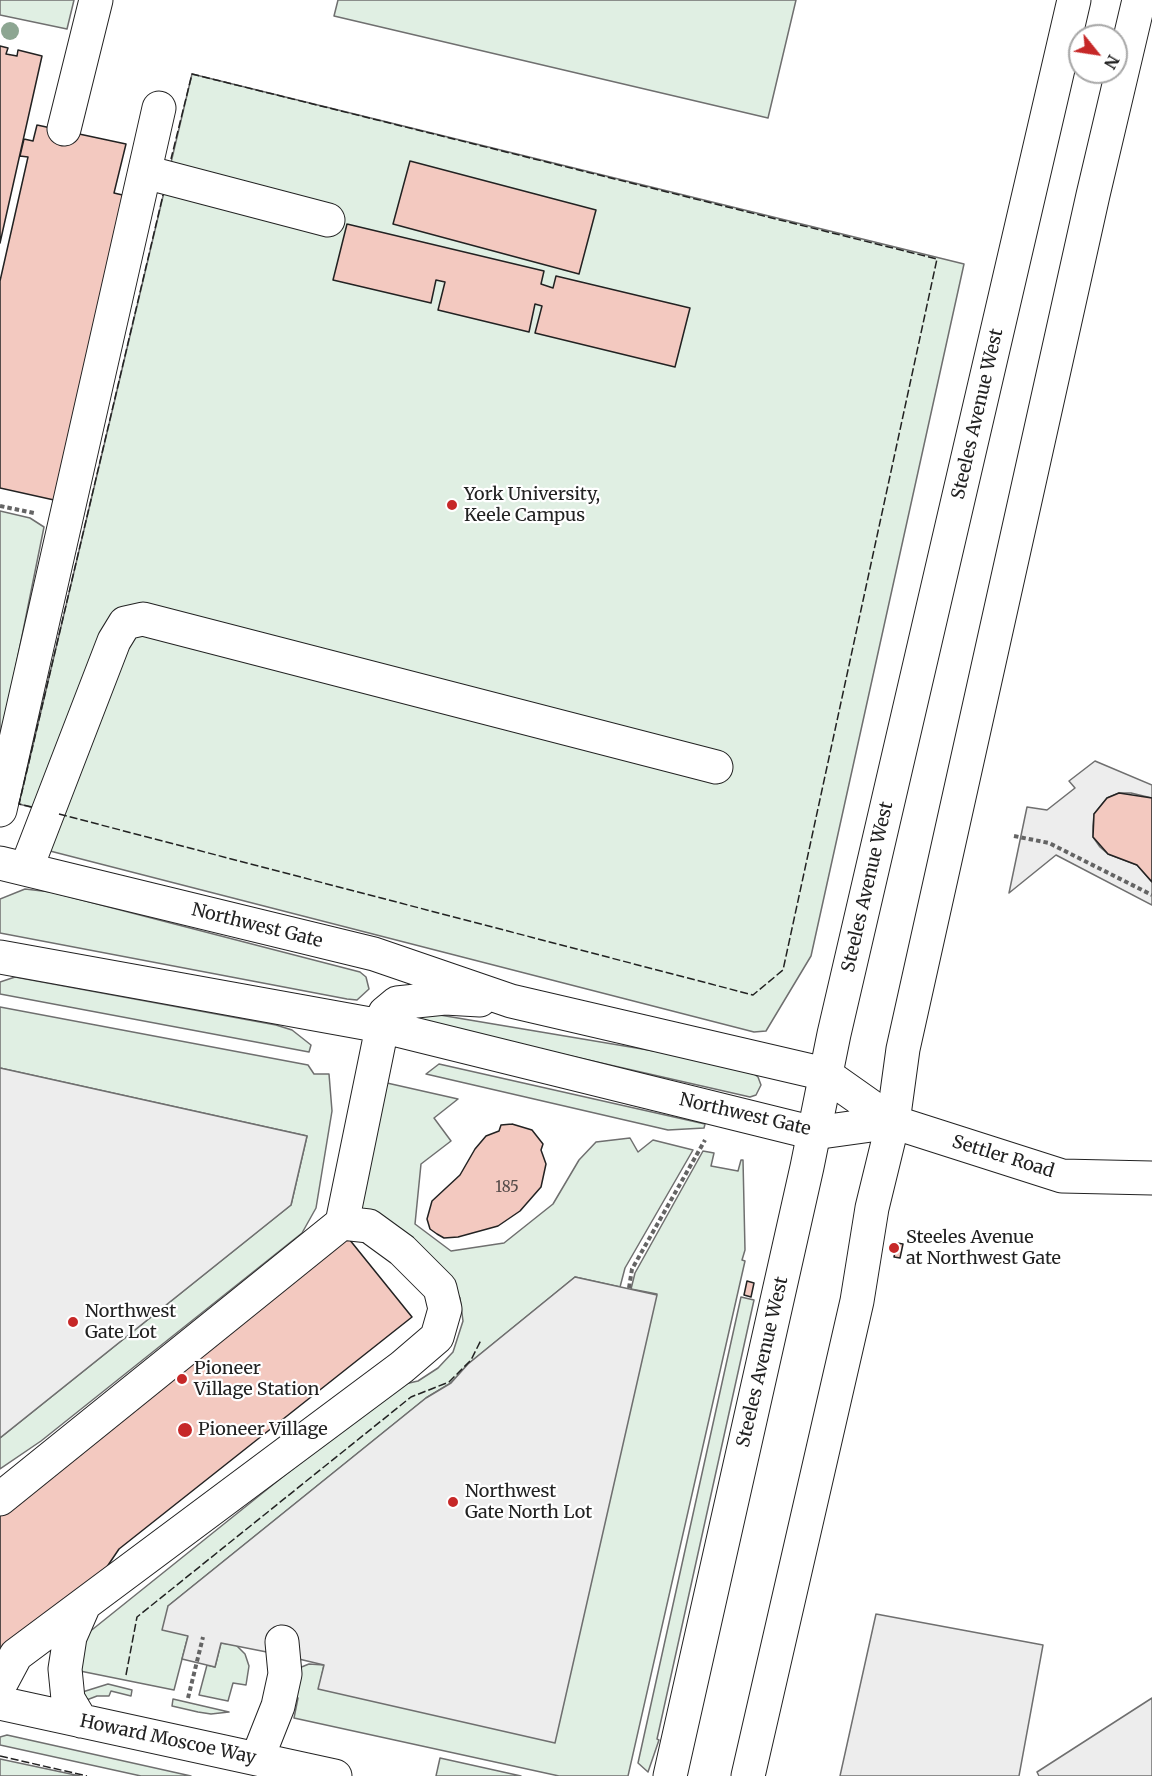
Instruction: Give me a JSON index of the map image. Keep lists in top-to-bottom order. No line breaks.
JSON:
{"streets":{"main road":["Steeles Avenue West","Northwest Gate","Settler Road","Howard Moscoe Way"]},"crossings":[["Steeles Avenue West","Northwest Gate"],["Northwest Gate","Settler Road"]],"places":["York University, Keele Campus","Steeles Avenue at Northwest Gate","Northwest Gate Lot","Pioneer Village Station","Pioneer Village","Northwest Gate North Lot"],"house_numbers":["185"],"north":"bottom right"}
